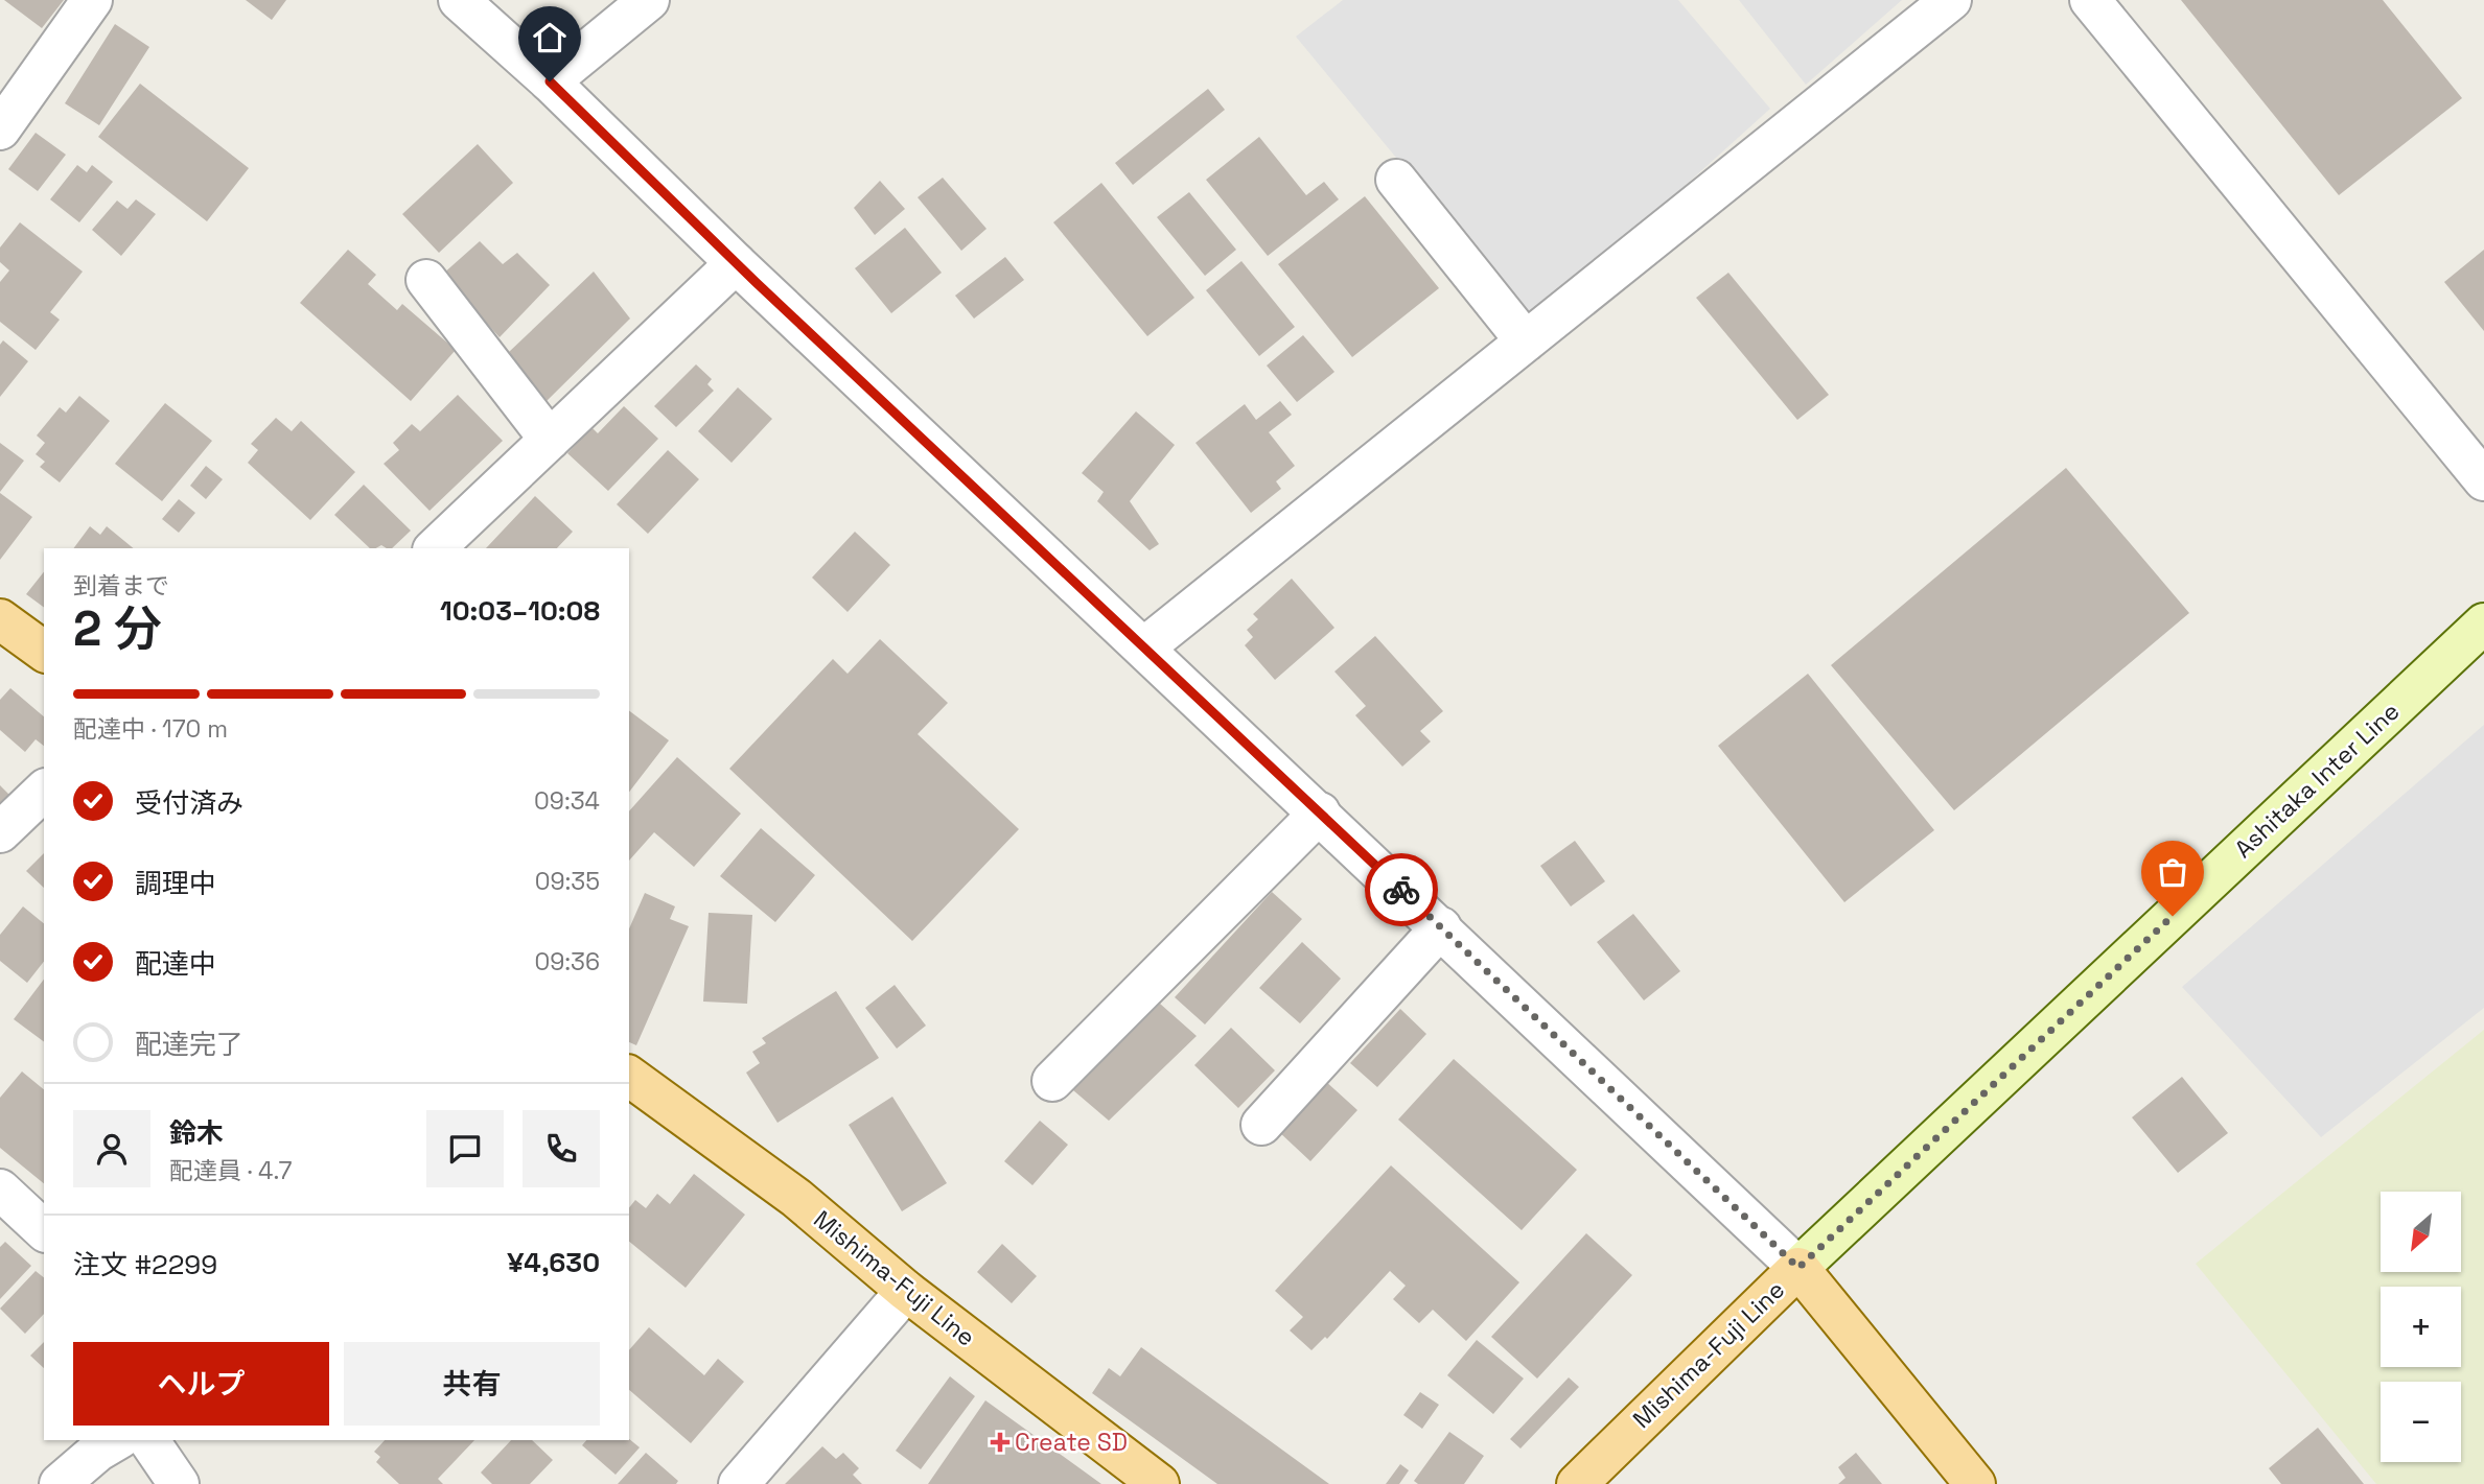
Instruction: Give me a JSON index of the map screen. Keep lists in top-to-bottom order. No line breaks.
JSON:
{"streets":{"main road":["Ashitaka Inter Line","Mishima-Fuji Line"]},"crossings":[["Ashitaka Inter Line","Mishima-Fuji Line"]],"places":{"health":["Create SD"]},"north":"bottom left","page":{"heading":["2 分","到着まで","10:03–10:08"],"panel":["鈴木","配達員 · 4.7","注文 #2299","¥4,630"],"bar":"配達中 · 170 m","list":[["受付済み","09:34"],["調理中","09:35"],["配達中","09:36"],"配達完了"],"map_buttons":["+","−"],"buttons":["ヘルプ","共有"]}}
